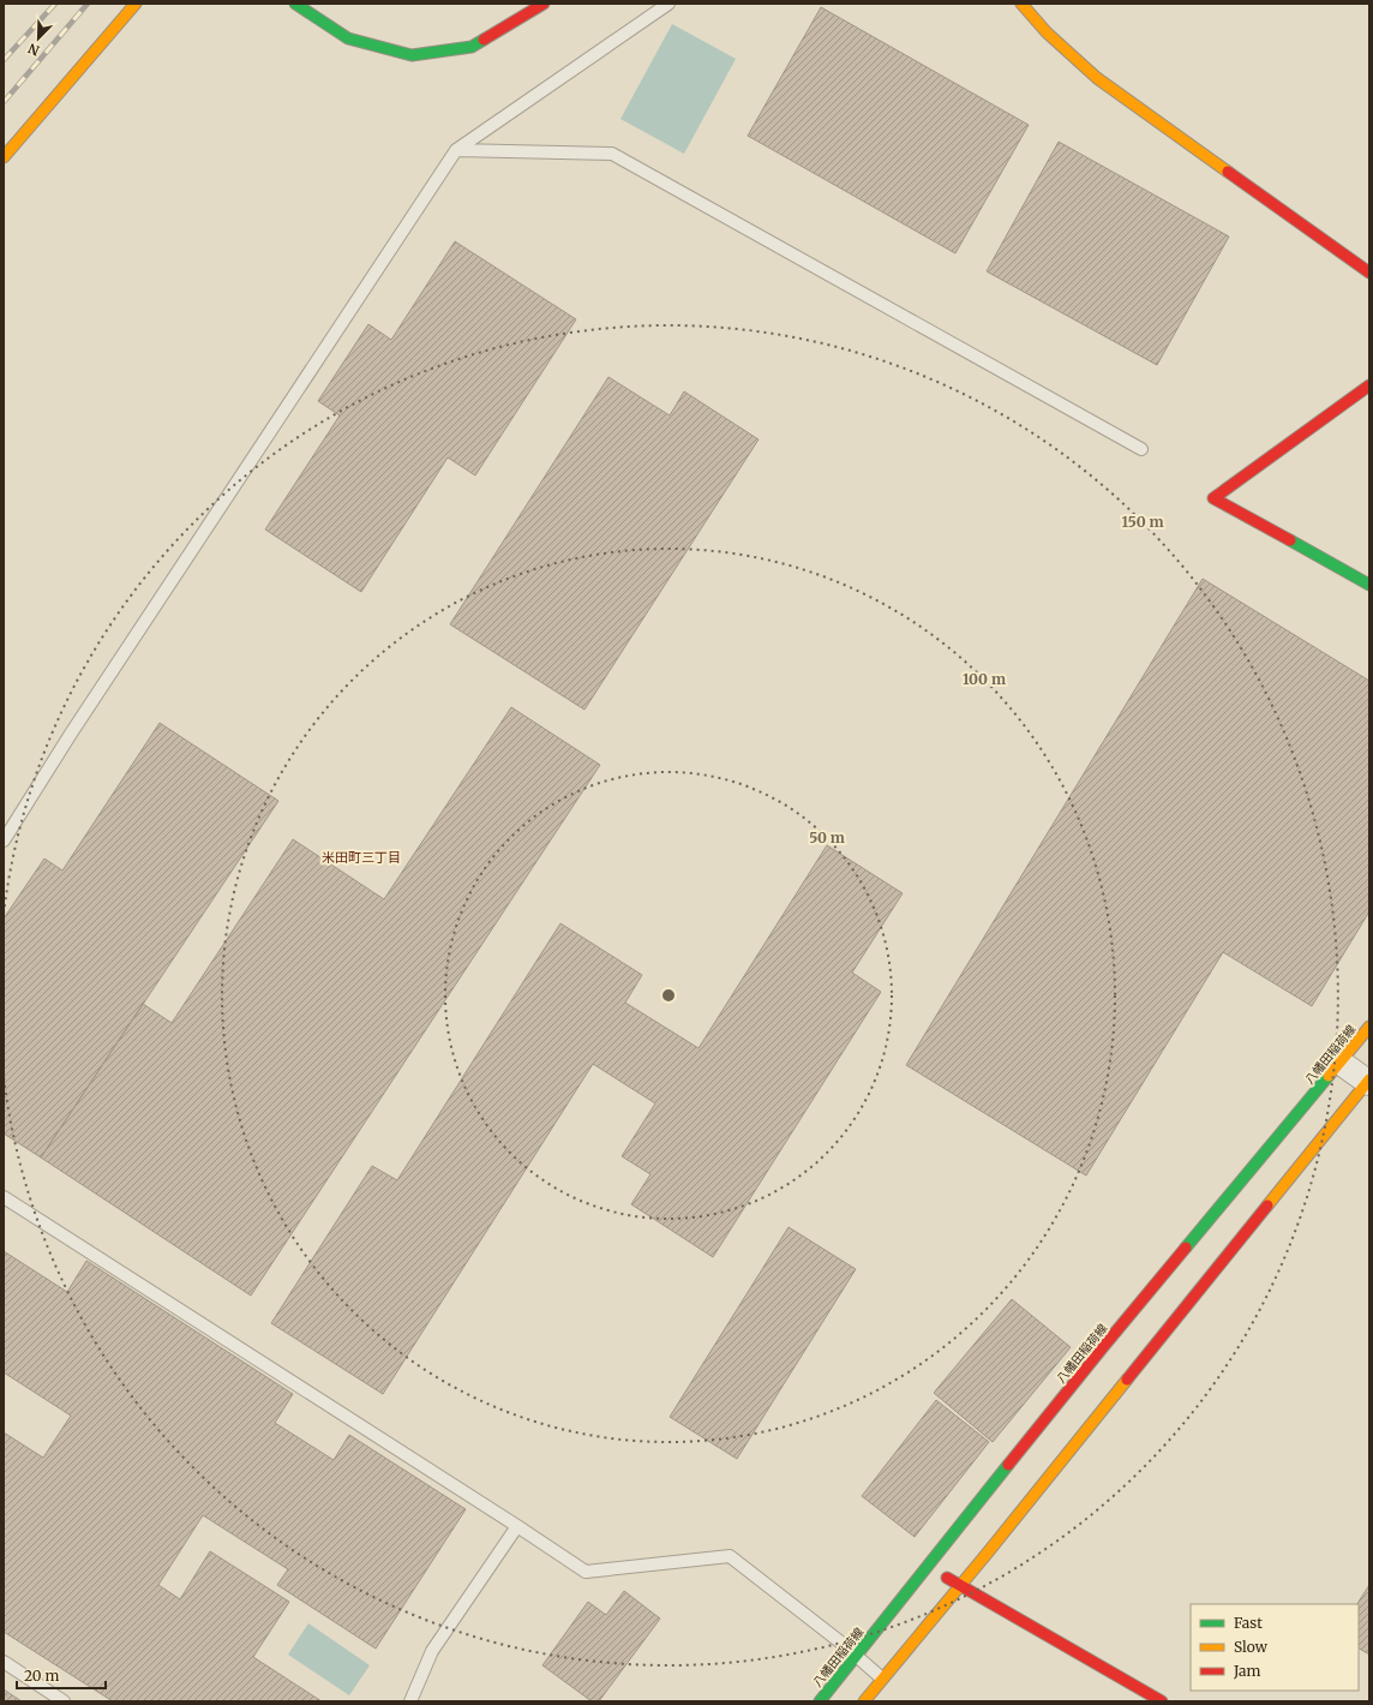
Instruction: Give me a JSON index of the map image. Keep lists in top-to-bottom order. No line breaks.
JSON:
{"streets":{"main road":["八幡田稲荷線"]},"districts":["米田町三丁目"],"legend":["Fast","Slow","Jam"],"scale_bar":"20 m","north":"bottom left","rings":["150 m","100 m","50 m"]}
